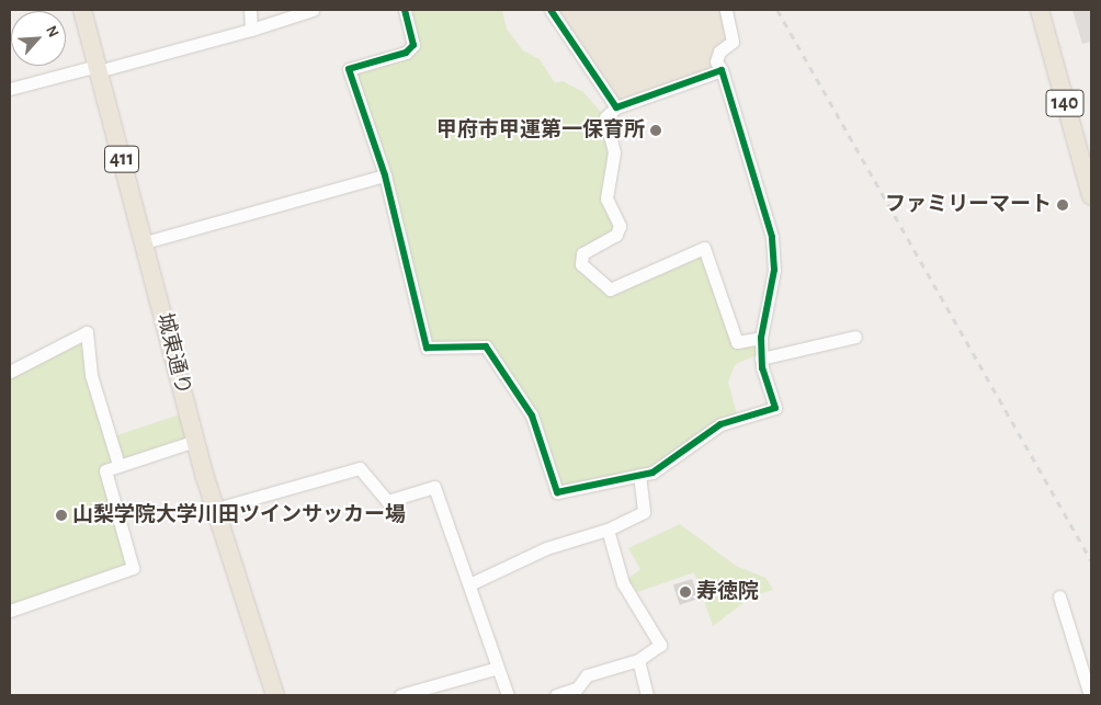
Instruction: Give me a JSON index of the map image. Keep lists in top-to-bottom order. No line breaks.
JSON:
{"streets":{"highway":["140","411","城東通り"]},"places":["甲府市甲運第一保育所","ファミリーマート","山梨学院大学川田ツインサッカー場","寿徳院"],"north":"top right"}
